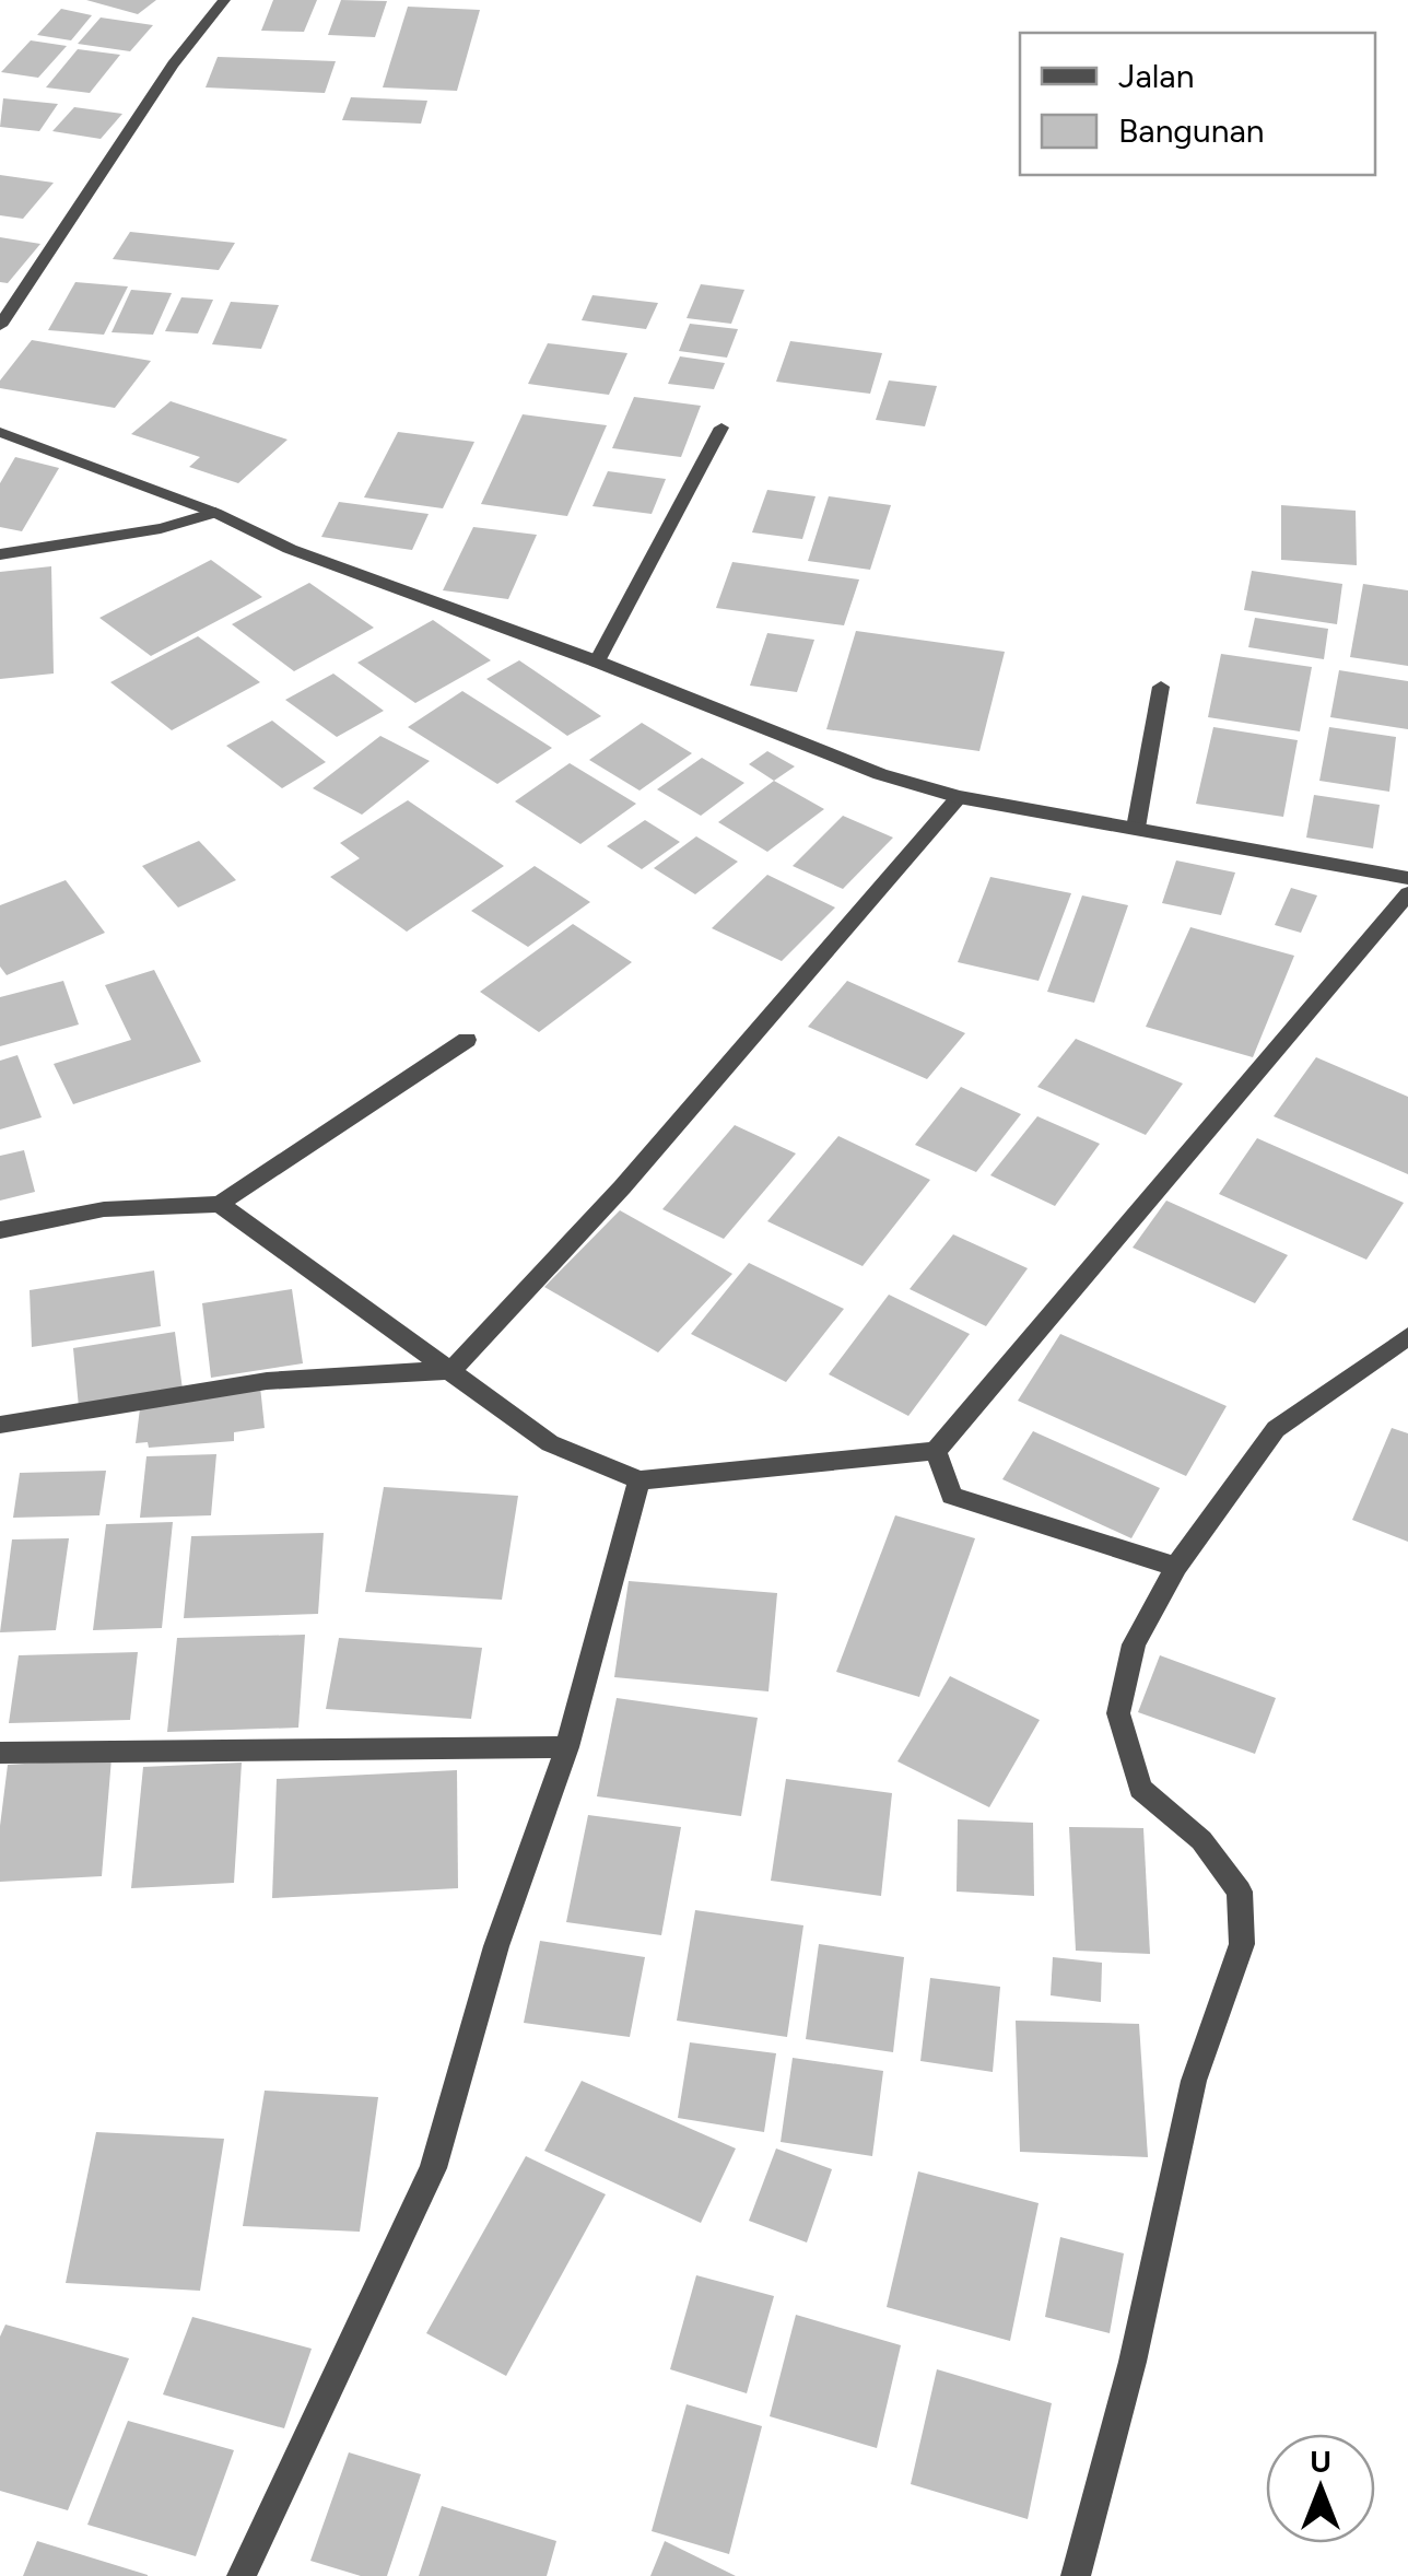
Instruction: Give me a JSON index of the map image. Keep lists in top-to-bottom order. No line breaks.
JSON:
{"legend":["Jalan","Bangunan"],"north":"top"}
